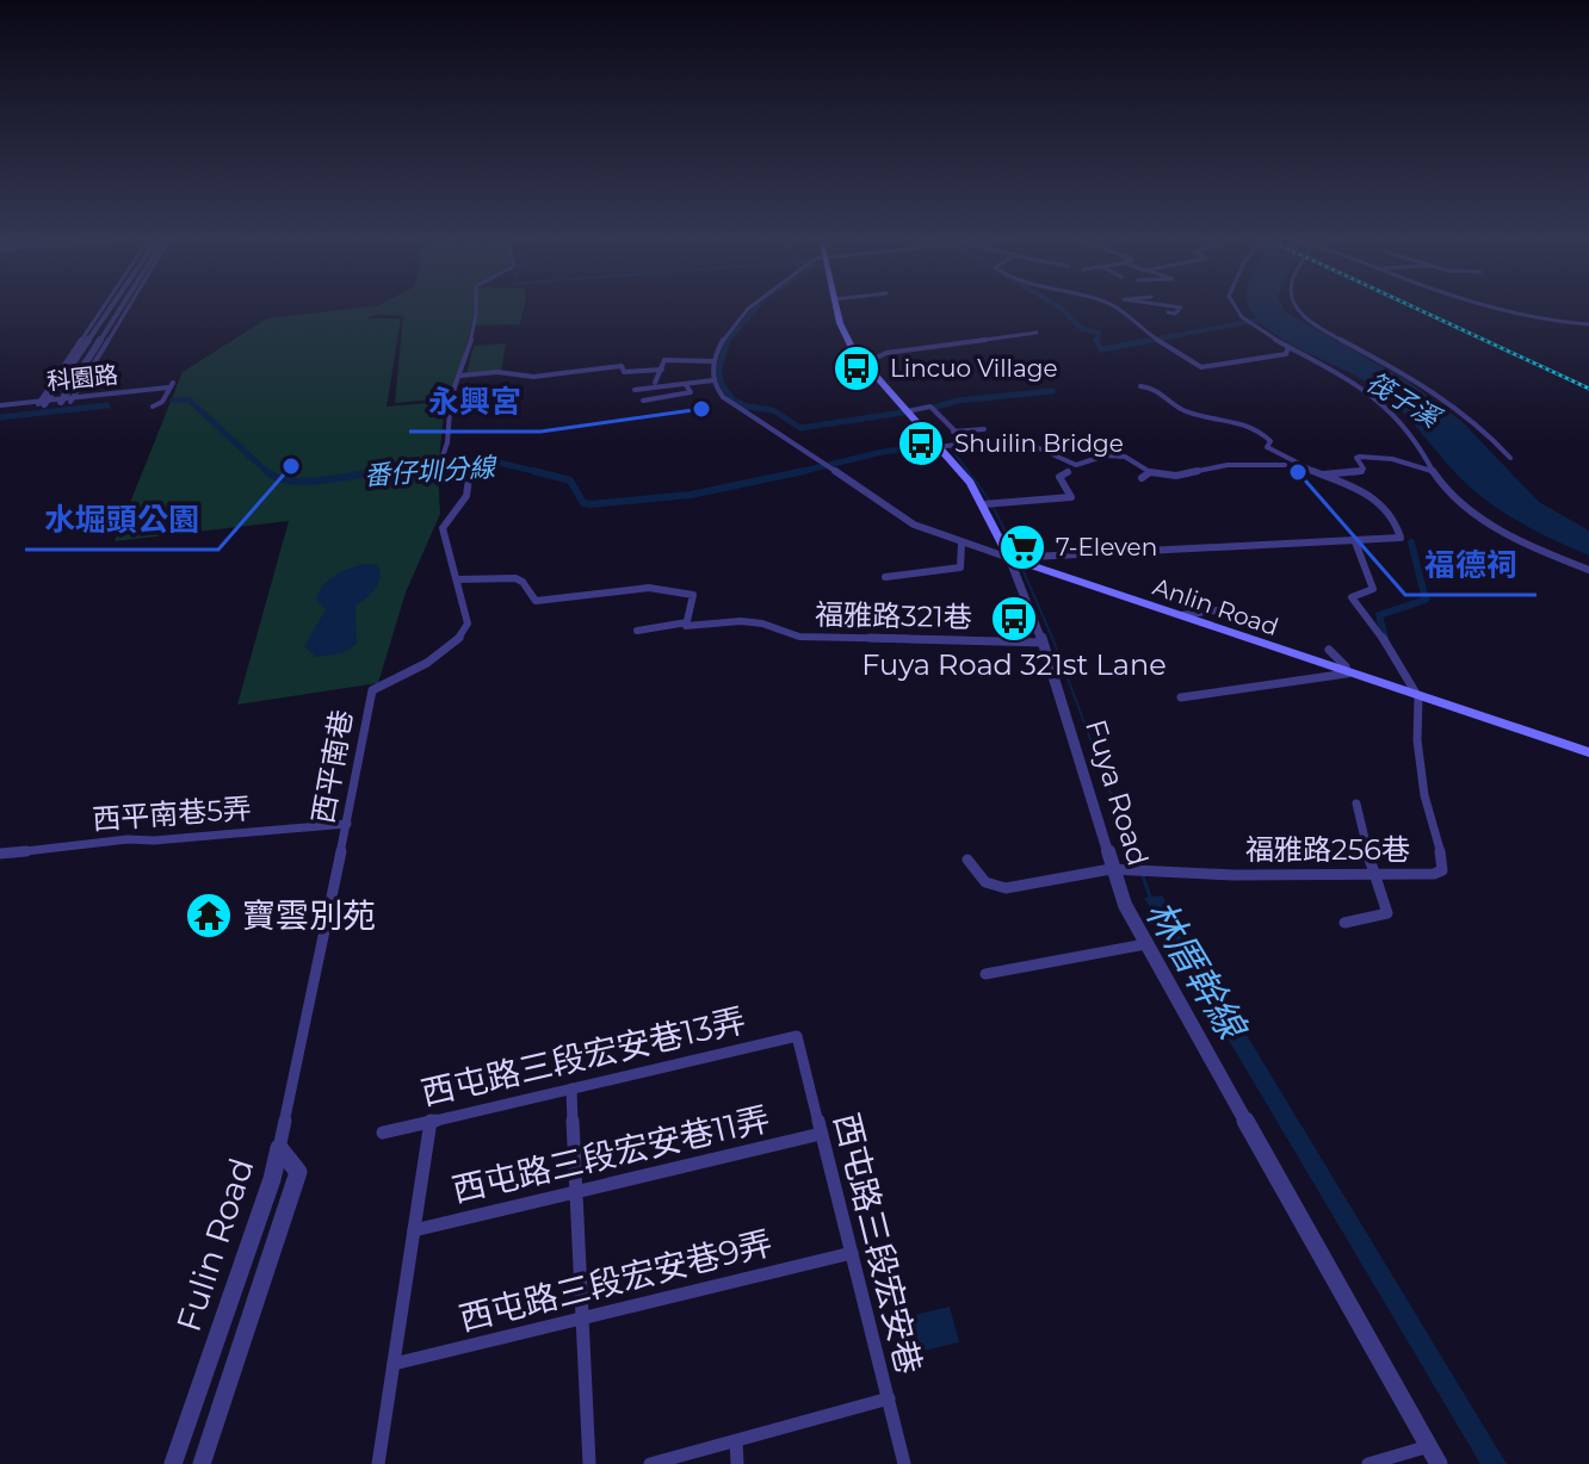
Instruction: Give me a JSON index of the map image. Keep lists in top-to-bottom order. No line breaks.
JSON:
{"streets":{"main road":["Anlin Road","Fuya Road"],"street":["科園路","福雅路321巷","西平南巷","西平南巷5弄","福雅路256巷","西屯路三段宏安巷13弄","西屯路三段宏安巷11弄","西屯路三段宏安巷","Fulin Road","西屯路三段宏安巷9弄"]},"crossings":[["Anlin Road","Fuya Road"],["Anlin Road","福雅路256巷"],["福雅路321巷","Fuya Road"],["西平南巷","西平南巷5弄"],["西平南巷","Fulin Road"],["Fuya Road","福雅路256巷"],["西屯路三段宏安巷13弄","西屯路三段宏安巷"],["西屯路三段宏安巷11弄","西屯路三段宏安巷"],["西屯路三段宏安巷","西屯路三段宏安巷9弄"]],"water":["筏子溪","番仔圳分線","林厝幹線"],"places":{"bus stop":["Lincuo Village","Shuilin Bridge","Fuya Road 321st Lane"],"other":["永興宮","水堀頭公園","福德祠"],"supermarket":["7-Eleven"],"temple":["寶雲別苑"]}}
